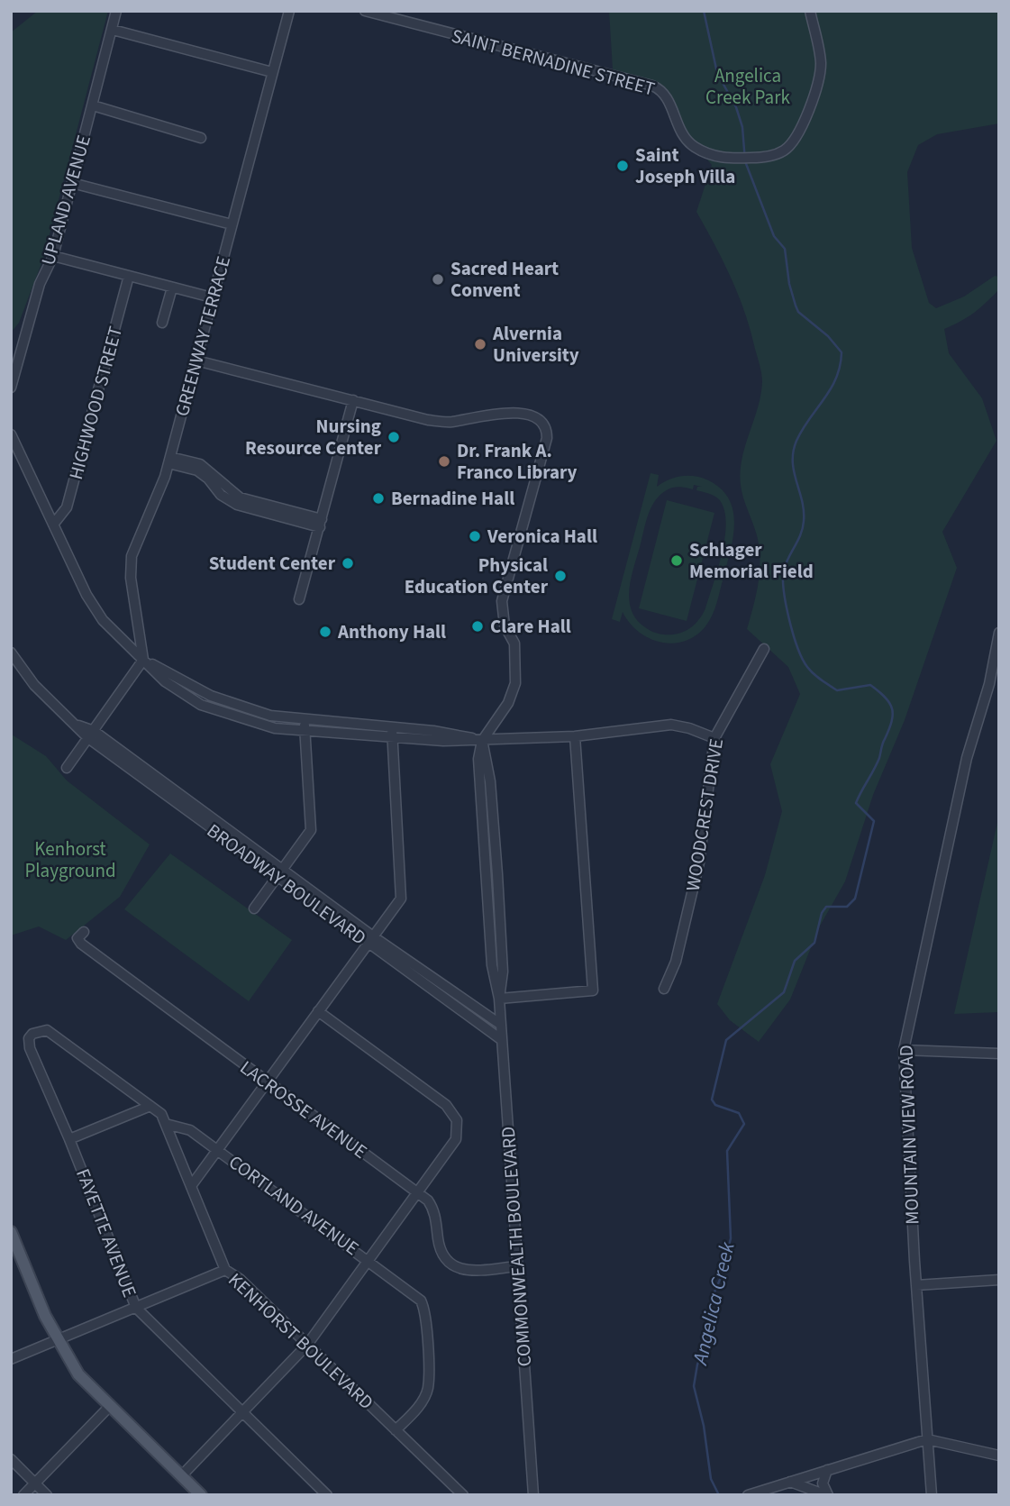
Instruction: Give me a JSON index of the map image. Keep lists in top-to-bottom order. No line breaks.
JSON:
{"streets":{"street":["SAINT BERNADINE STREET","UPLAND AVENUE","GREENWAY TERRACE","HIGHWOOD STREET","WOODCREST DRIVE","BROADWAY BOULEVARD","LACROSSE AVENUE","MOUNTAIN VIEW ROAD","CORTLAND AVENUE","FAYETTE AVENUE","COMMONWEALTH BOULEVARD","KENHORST BOULEVARD"]},"crossings":[["BROADWAY BOULEVARD","COMMONWEALTH BOULEVARD"],["LACROSSE AVENUE","COMMONWEALTH BOULEVARD"],["CORTLAND AVENUE","KENHORST BOULEVARD"]],"water":["Angelica Creek"],"parks":["Angelica Creek Park","Kenhorst Playground"],"places":["Saint Joseph Villa","Sacred Heart Convent","Alvernia University","Nursing Resource Center","Dr. Frank A. Franco Library","Bernadine Hall","Veronica Hall","Schlager Memorial Field","Student Center","Physical Education Center","Clare Hall","Anthony Hall"]}
